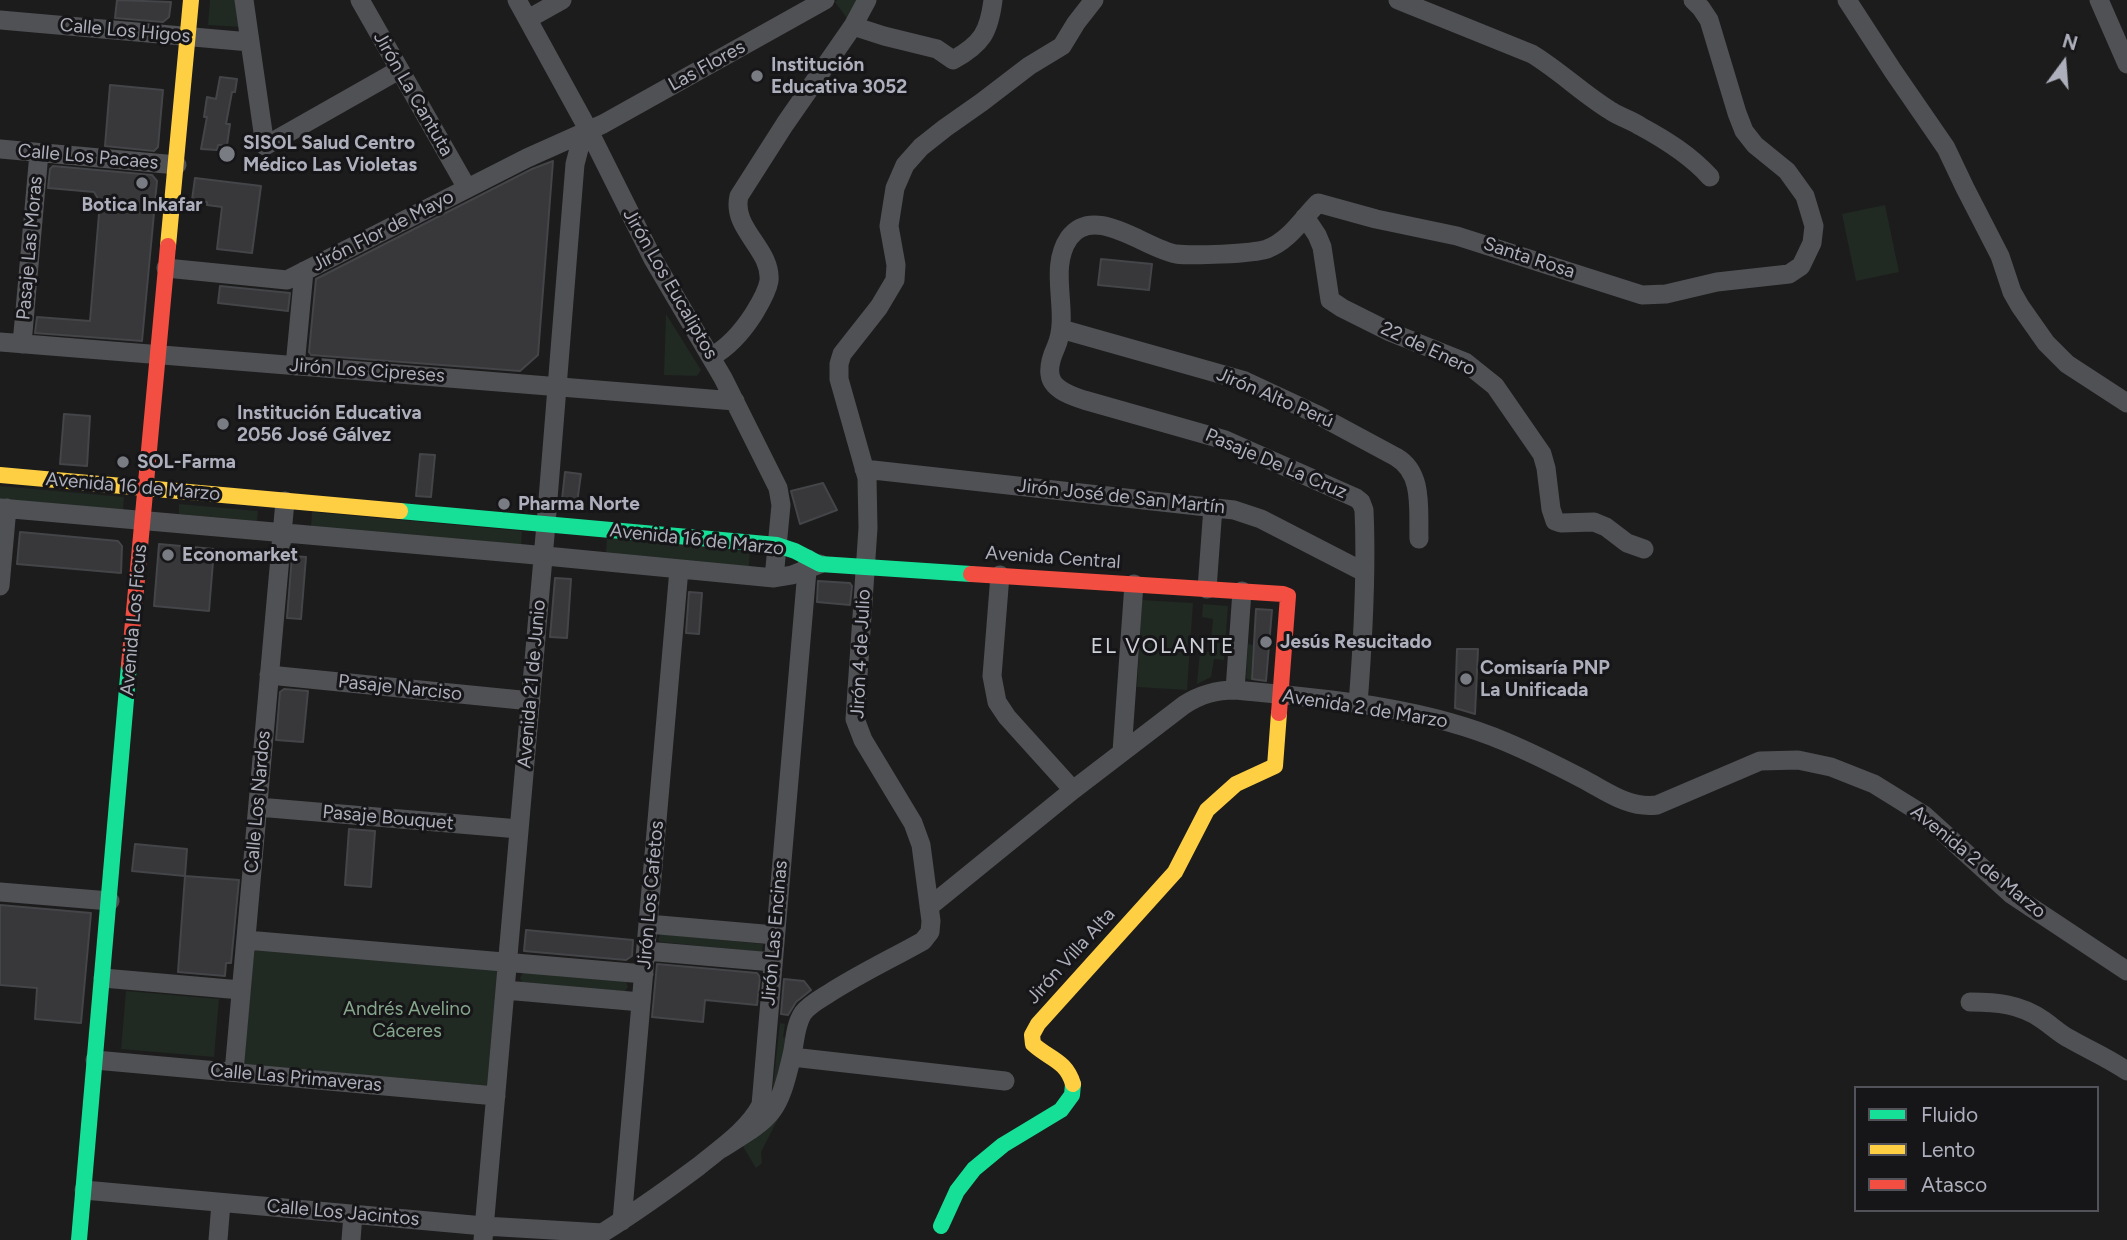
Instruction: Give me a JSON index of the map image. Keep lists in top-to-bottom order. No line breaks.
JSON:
{"streets":{"street":["Calle Los Higos","Las Flores","Jirón La Cantuta","Calle Los Pacaes","Jirón Flor de Mayo","Pasaje Las Moras","Santa Rosa","Jirón Los Eucaliptos","22 de Enero","Jirón Los Cipreses","Jirón Alto Perú","Pasaje De La Cruz","Avenida 16 de Marzo","Jirón José de San Martín","Avenida Central","Avenida Los Ficus","Jirón 4 de Julio","Avenida 21 de Junio","Pasaje Narciso","Avenida 2 de Marzo","Calle Los Nardos","Pasaje Bouquet","Jirón Los Cafetos","Jirón Las Encinas","Jirón Villa Alta","Calle Las Primaveras","Calle Los Jacintos"]},"crossings":[["Calle Los Higos","Avenida Los Ficus"],["Las Flores","Jirón Flor de Mayo"],["Las Flores","Jirón Los Eucaliptos"],["Las Flores","Avenida 21 de Junio"],["Jirón La Cantuta","Jirón Flor de Mayo"],["Calle Los Pacaes","Pasaje Las Moras"],["Calle Los Pacaes","Avenida Los Ficus"],["Jirón Flor de Mayo","Jirón Los Eucaliptos"],["Jirón Flor de Mayo","Avenida Los Ficus"],["Jirón Flor de Mayo","Avenida 21 de Junio"],["Pasaje Las Moras","Jirón Los Cipreses"],["Santa Rosa","22 de Enero"],["Santa Rosa","Jirón Alto Perú"],["Santa Rosa","Pasaje De La Cruz"],["Jirón Los Eucaliptos","Jirón Los Cipreses"],["Jirón Los Eucaliptos","Avenida 16 de Marzo"],["Jirón Los Eucaliptos","Avenida 21 de Junio"],["Jirón Los Cipreses","Avenida Los Ficus"],["Jirón Los Cipreses","Avenida 21 de Junio"],["Jirón Alto Perú","Pasaje De La Cruz"],["Pasaje De La Cruz","Jirón José de San Martín"],["Pasaje De La Cruz","Avenida 2 de Marzo"],["Avenida 16 de Marzo","Avenida Central"],["Avenida 16 de Marzo","Avenida Los Ficus"],["Avenida 16 de Marzo","Avenida 21 de Junio"],["Avenida 16 de Marzo","Calle Los Nardos"],["Avenida 16 de Marzo","Jirón Los Cafetos"],["Avenida 16 de Marzo","Jirón Las Encinas"],["Jirón José de San Martín","Jirón 4 de Julio"],["Avenida Central","Jirón 4 de Julio"],["Avenida Central","Avenida 2 de Marzo"],["Avenida Central","Jirón Las Encinas"],["Avenida Central","Jirón Villa Alta"],["Avenida Los Ficus","Calle Las Primaveras"],["Avenida Los Ficus","Calle Los Jacintos"],["Jirón 4 de Julio","Avenida 2 de Marzo"],["Avenida 21 de Junio","Pasaje Narciso"],["Avenida 21 de Junio","Pasaje Bouquet"],["Avenida 21 de Junio","Calle Las Primaveras"],["Avenida 21 de Junio","Calle Los Jacintos"],["Pasaje Narciso","Calle Los Nardos"],["Avenida 2 de Marzo","Jirón Villa Alta"],["Calle Los Nardos","Pasaje Bouquet"],["Calle Los Nardos","Calle Las Primaveras"],["Jirón Los Cafetos","Jirón Las Encinas"],["Jirón Las Encinas","Calle Los Jacintos"]],"districts":["EL VOLANTE"],"parks":["Andrés Avelino Cáceres"],"places":["Institución Educativa 3052","SISOL Salud Centro Médico Las Violetas","Botica Inkafar","Institución Educativa 2056 José Gálvez","SOL-Farma","Pharma Norte","Economarket","Jesús Resucitado","Comisaría PNP La Unificada"],"legend":["Fluido","Lento","Atasco"],"north":"top"}
